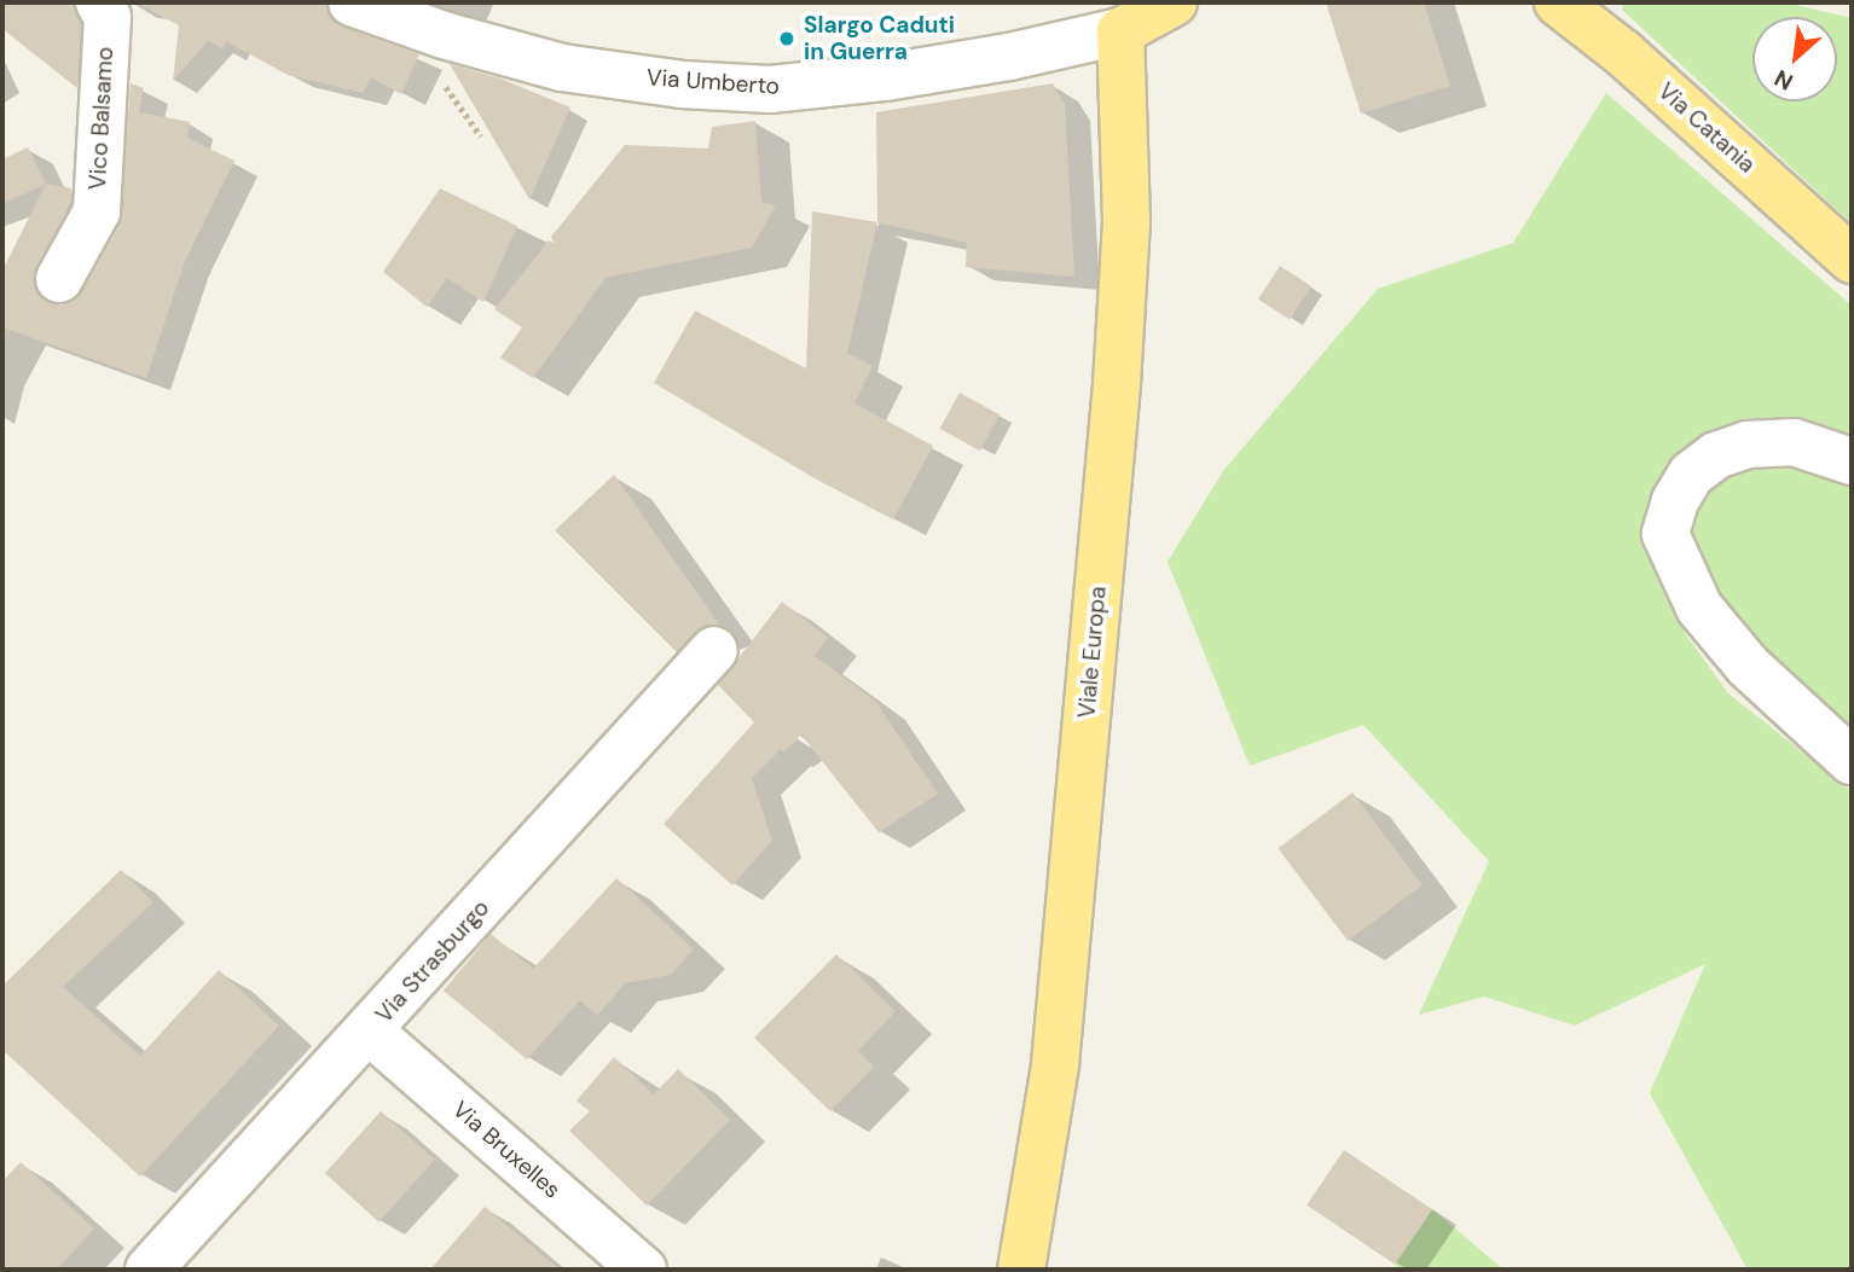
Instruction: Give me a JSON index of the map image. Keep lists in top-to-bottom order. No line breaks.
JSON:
{"streets":{"main road":["Via Umberto","Via Catania","Viale Europa"],"street":["Vico Balsamo","Via Strasburgo","Via Bruxelles"]},"crossings":[["Via Umberto","Viale Europa"],["Via Strasburgo","Via Bruxelles"]],"places":["Slargo Caduti in Guerra"],"north":"bottom left"}
